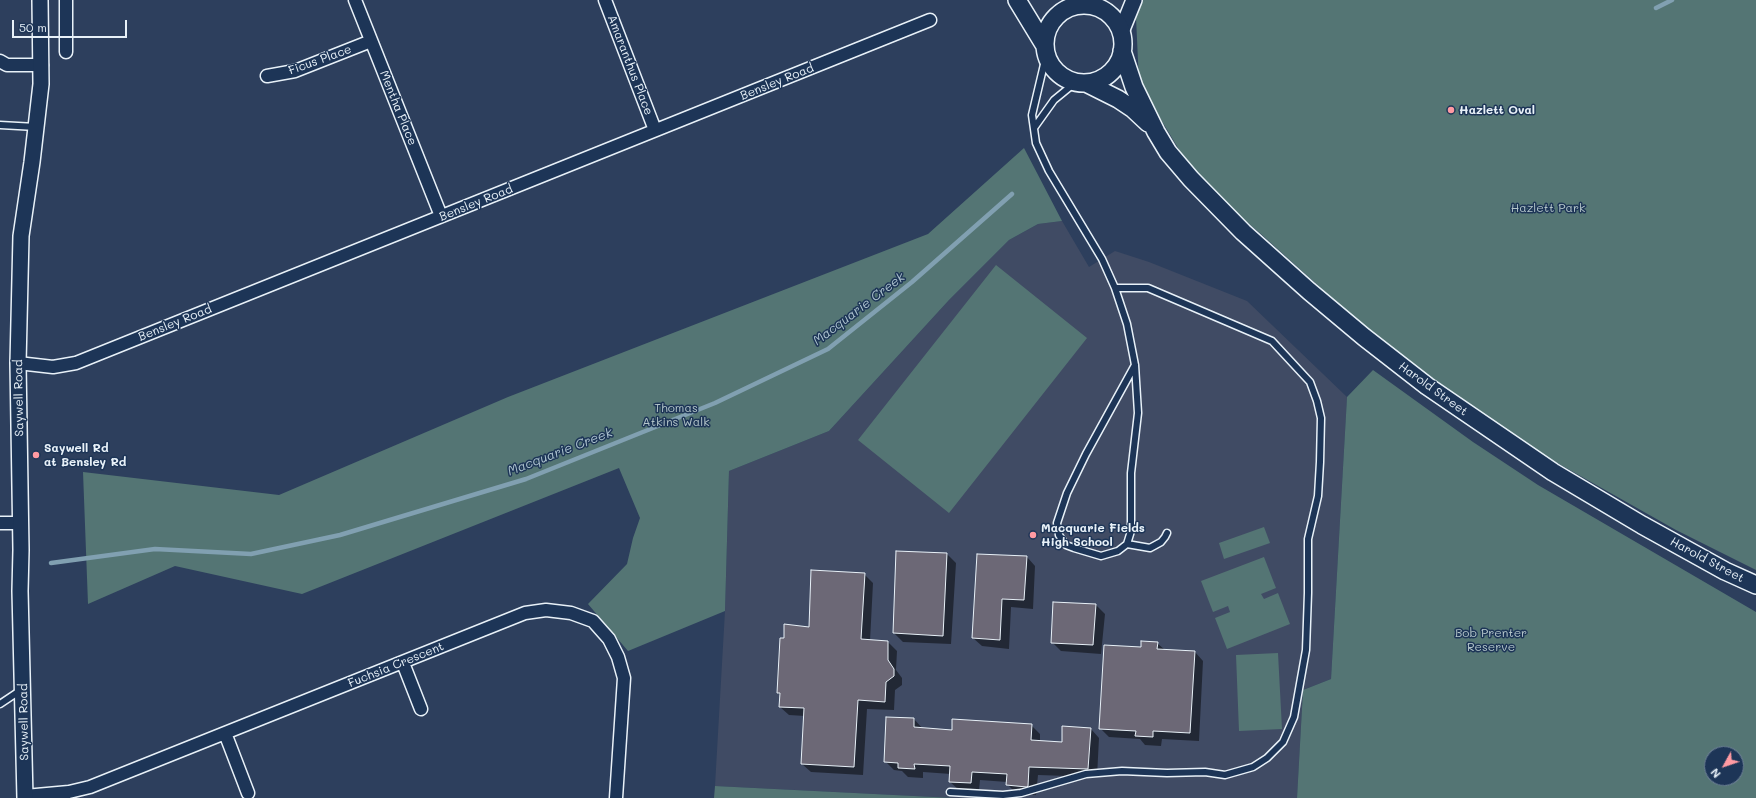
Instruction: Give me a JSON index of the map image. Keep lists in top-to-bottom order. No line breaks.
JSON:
{"streets":{"main road":["Harold Street"],"street":["Ficus Place","Amaranthus Place","Bensley Road","Mentha Place","Saywell Road","Fuchsia Crescent"]},"crossings":[["Ficus Place","Mentha Place"],["Amaranthus Place","Bensley Road"],["Bensley Road","Mentha Place"],["Bensley Road","Saywell Road"],["Saywell Road","Fuchsia Crescent"]],"water":["Macquarie Creek"],"parks":["Hazlett Park","Thomas Atkins Walk","Bob Prenter Reserve"],"places":["Hazlett Oval","Saywell Rd at Bensley Rd","Macquarie Fields High School"],"scale_bar":"50 m","north":"bottom left"}
